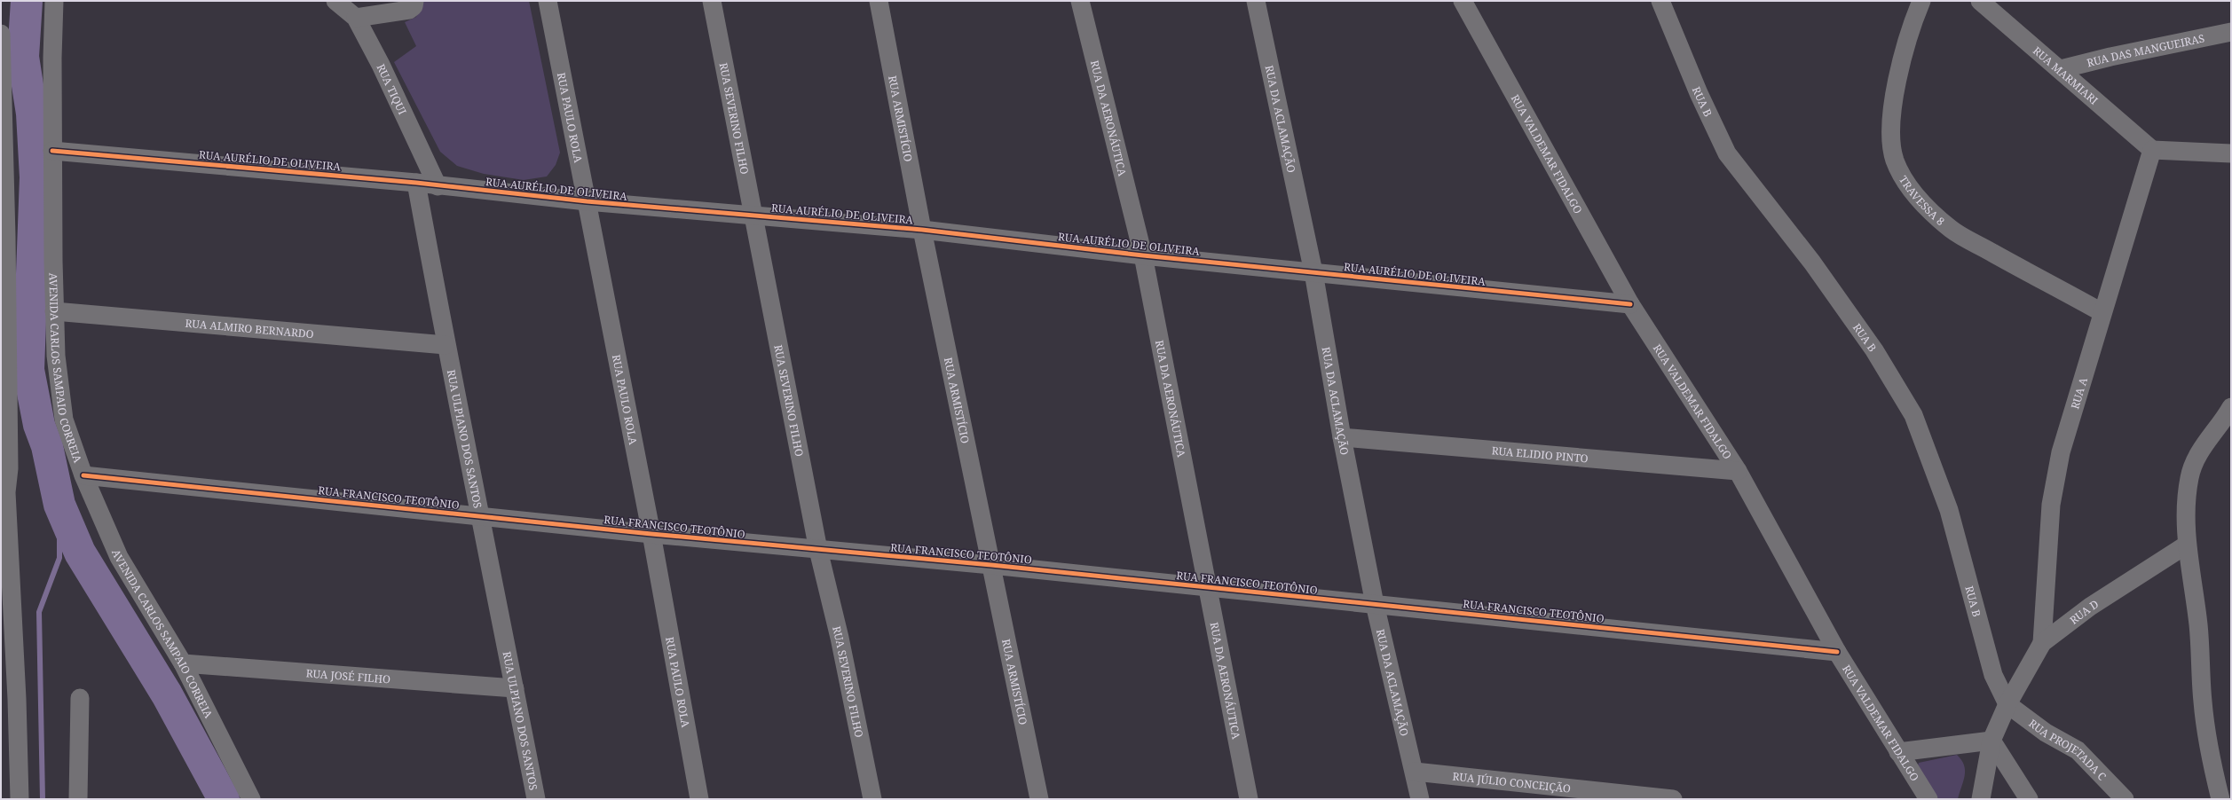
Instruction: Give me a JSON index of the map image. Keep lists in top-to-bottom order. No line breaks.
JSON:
{"streets":{"street":["RUA DAS MANGUEIRAS","RUA MARMIARI","RUA TIQUI","RUA B","RUA PAULO ROLA","RUA DA AERONÁUTICA","RUA SEVERINO FILHO","RUA ARMISTÍCIO","RUA DA ACLAMAÇÃO","RUA VALDEMAR FIDALGO","RUA AURÉLIO DE OLIVEIRA","TRAVESSA 8","RUA ALMIRO BERNARDO","AVENIDA CARLOS SAMPAIO CORREIA","RUA A","RUA ULPIANO DOS SANTOS","RUA ELIDIO PINTO","RUA FRANCISCO TEOTÔNIO","RUA D","RUA JOSÉ FILHO","RUA PROJETADA C","RUA JÚLIO CONCEIÇÃO"]},"crossings":[["RUA DAS MANGUEIRAS","RUA MARMIARI"],["RUA MARMIARI","RUA A"],["RUA TIQUI","RUA AURÉLIO DE OLIVEIRA"],["RUA B","RUA D"],["RUA B","RUA PROJETADA C"],["RUA PAULO ROLA","RUA AURÉLIO DE OLIVEIRA"],["RUA PAULO ROLA","RUA FRANCISCO TEOTÔNIO"],["RUA DA AERONÁUTICA","RUA AURÉLIO DE OLIVEIRA"],["RUA DA AERONÁUTICA","RUA FRANCISCO TEOTÔNIO"],["RUA SEVERINO FILHO","RUA AURÉLIO DE OLIVEIRA"],["RUA SEVERINO FILHO","RUA FRANCISCO TEOTÔNIO"],["RUA ARMISTÍCIO","RUA AURÉLIO DE OLIVEIRA"],["RUA ARMISTÍCIO","RUA FRANCISCO TEOTÔNIO"],["RUA DA ACLAMAÇÃO","RUA AURÉLIO DE OLIVEIRA"],["RUA DA ACLAMAÇÃO","RUA ELIDIO PINTO"],["RUA DA ACLAMAÇÃO","RUA FRANCISCO TEOTÔNIO"],["RUA DA ACLAMAÇÃO","RUA JÚLIO CONCEIÇÃO"],["RUA VALDEMAR FIDALGO","RUA AURÉLIO DE OLIVEIRA"],["RUA VALDEMAR FIDALGO","RUA ELIDIO PINTO"],["RUA VALDEMAR FIDALGO","RUA FRANCISCO TEOTÔNIO"],["RUA AURÉLIO DE OLIVEIRA","AVENIDA CARLOS SAMPAIO CORREIA"],["RUA AURÉLIO DE OLIVEIRA","RUA ULPIANO DOS SANTOS"],["TRAVESSA 8","RUA A"],["RUA ALMIRO BERNARDO","AVENIDA CARLOS SAMPAIO CORREIA"],["RUA ALMIRO BERNARDO","RUA ULPIANO DOS SANTOS"],["AVENIDA CARLOS SAMPAIO CORREIA","RUA FRANCISCO TEOTÔNIO"],["AVENIDA CARLOS SAMPAIO CORREIA","RUA JOSÉ FILHO"],["RUA A","RUA D"],["RUA ULPIANO DOS SANTOS","RUA FRANCISCO TEOTÔNIO"],["RUA ULPIANO DOS SANTOS","RUA JOSÉ FILHO"],["RUA D","RUA PROJETADA C"]]}
